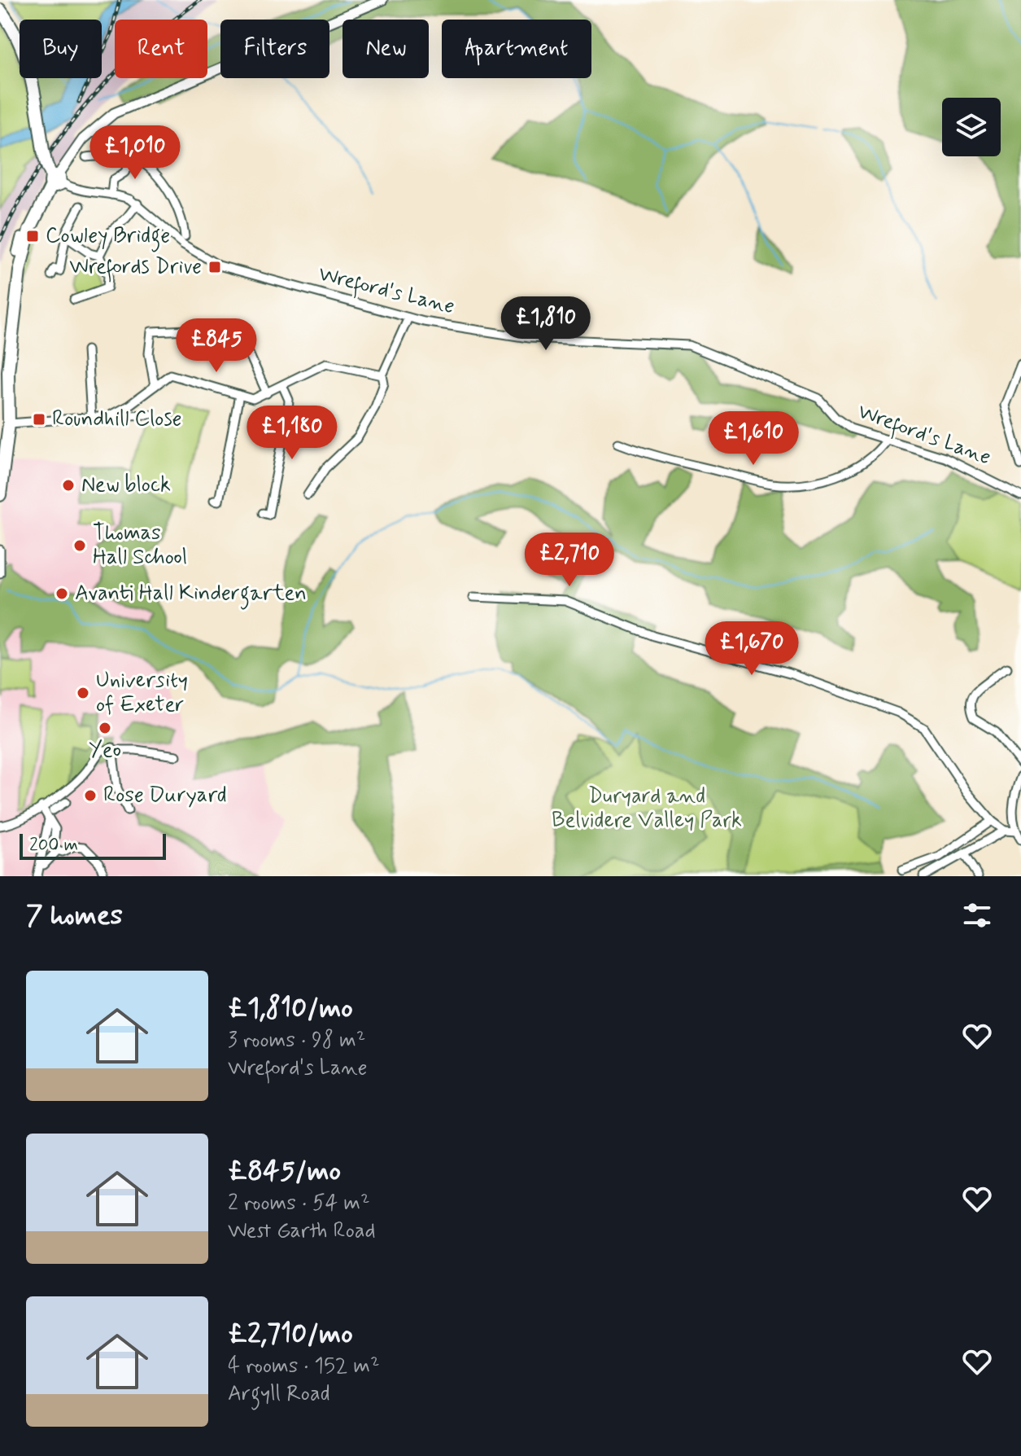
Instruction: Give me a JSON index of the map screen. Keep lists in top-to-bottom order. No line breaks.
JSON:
{"streets":{"street":["Wreford's Lane"]},"parks":["Duryard and Belvidere Valley Park"],"places":{"transit":["Cowley Bridge","Wrefords Drive","Roundhill Close"],"other":["New block","Thomas Hall School","Avanti Hall Kindergarten","University of Exeter","Yeo","Rose Duryard"]},"scale_bar":"200 m","page":{"chip":["Buy","Rent","Filters","New","Apartment"],"price":["£1,010","£1,810","£845","£1,180","£1,610","£2,710","£1,670"],"scale":"200 m","heading":"7 homes","list":[{"name":"£1,810/mo","note":"3 rooms · 98 m² · Wreford's Lane"},{"name":"£845/mo","note":"2 rooms · 54 m² · West Garth Road"},{"name":"£2,710/mo","note":"4 rooms · 152 m² · Argyll Road"}]}}
